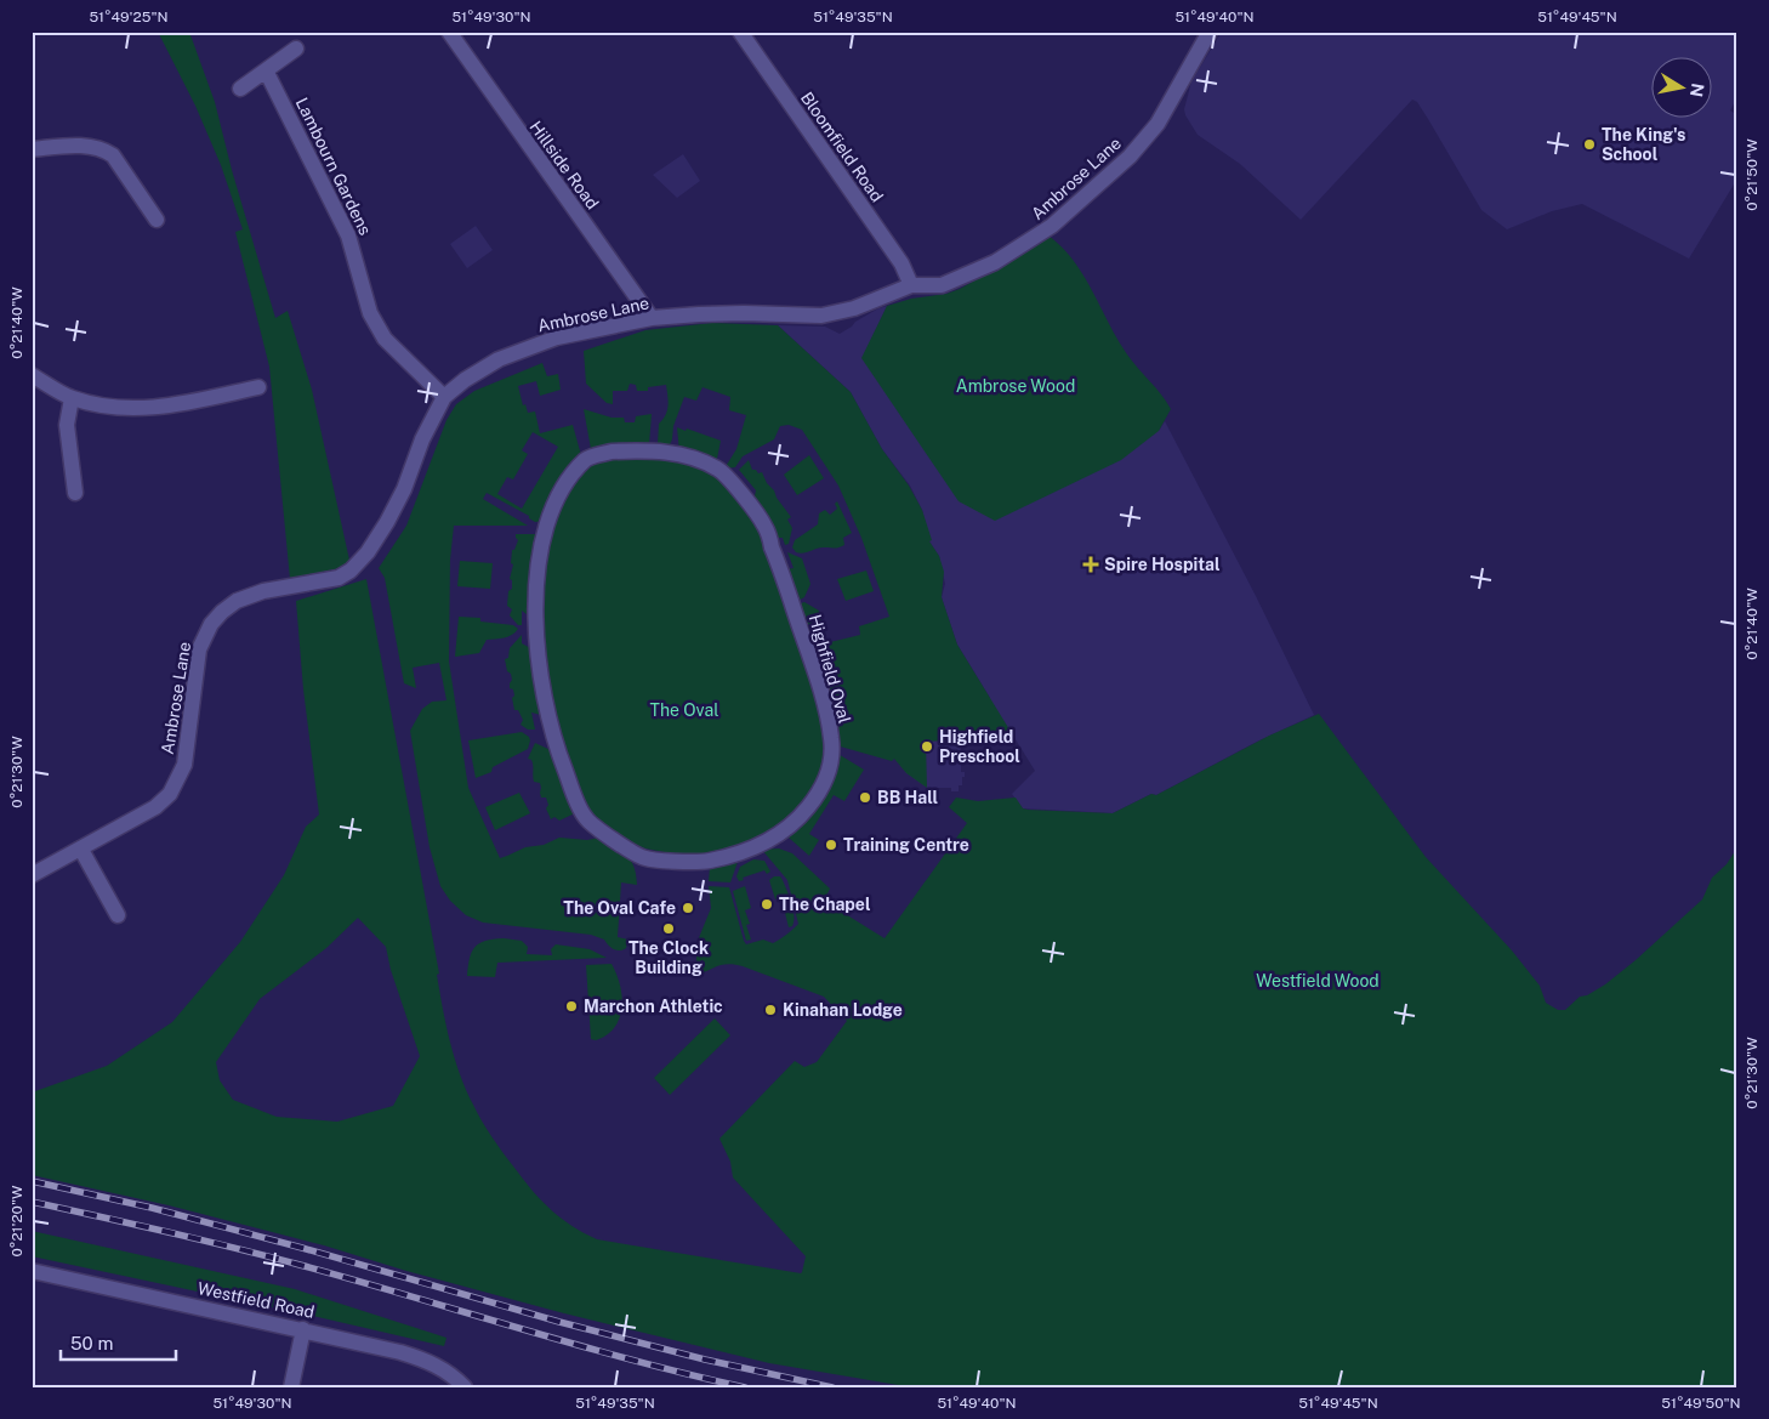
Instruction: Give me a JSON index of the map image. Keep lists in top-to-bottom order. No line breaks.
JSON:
{"streets":{"street":["Bloomfield Road","Hillside Road","Lambourn Gardens","Ambrose Lane","Highfield Oval","Westfield Road"]},"crossings":[["Bloomfield Road","Ambrose Lane"],["Hillside Road","Ambrose Lane"],["Lambourn Gardens","Ambrose Lane"]],"parks":["Ambrose Wood","The Oval","Westfield Wood"],"places":{"other":["The King's School","Highfield Preschool","BB Hall","Training Centre","The Chapel","The Oval Cafe","The Clock Building","Marchon Athletic","Kinahan Lodge"],"health":["Spire Hospital"]},"scale_bar":"50 m","north":"right","coordinates":["51°49'25\"N","51°49'30\"N","51°49'35\"N","51°49'40\"N","51°49'45\"N","0°21'50\"W","0°21'40\"W","0°21'30\"W","0°21'20\"W","51°49'50\"N"]}
